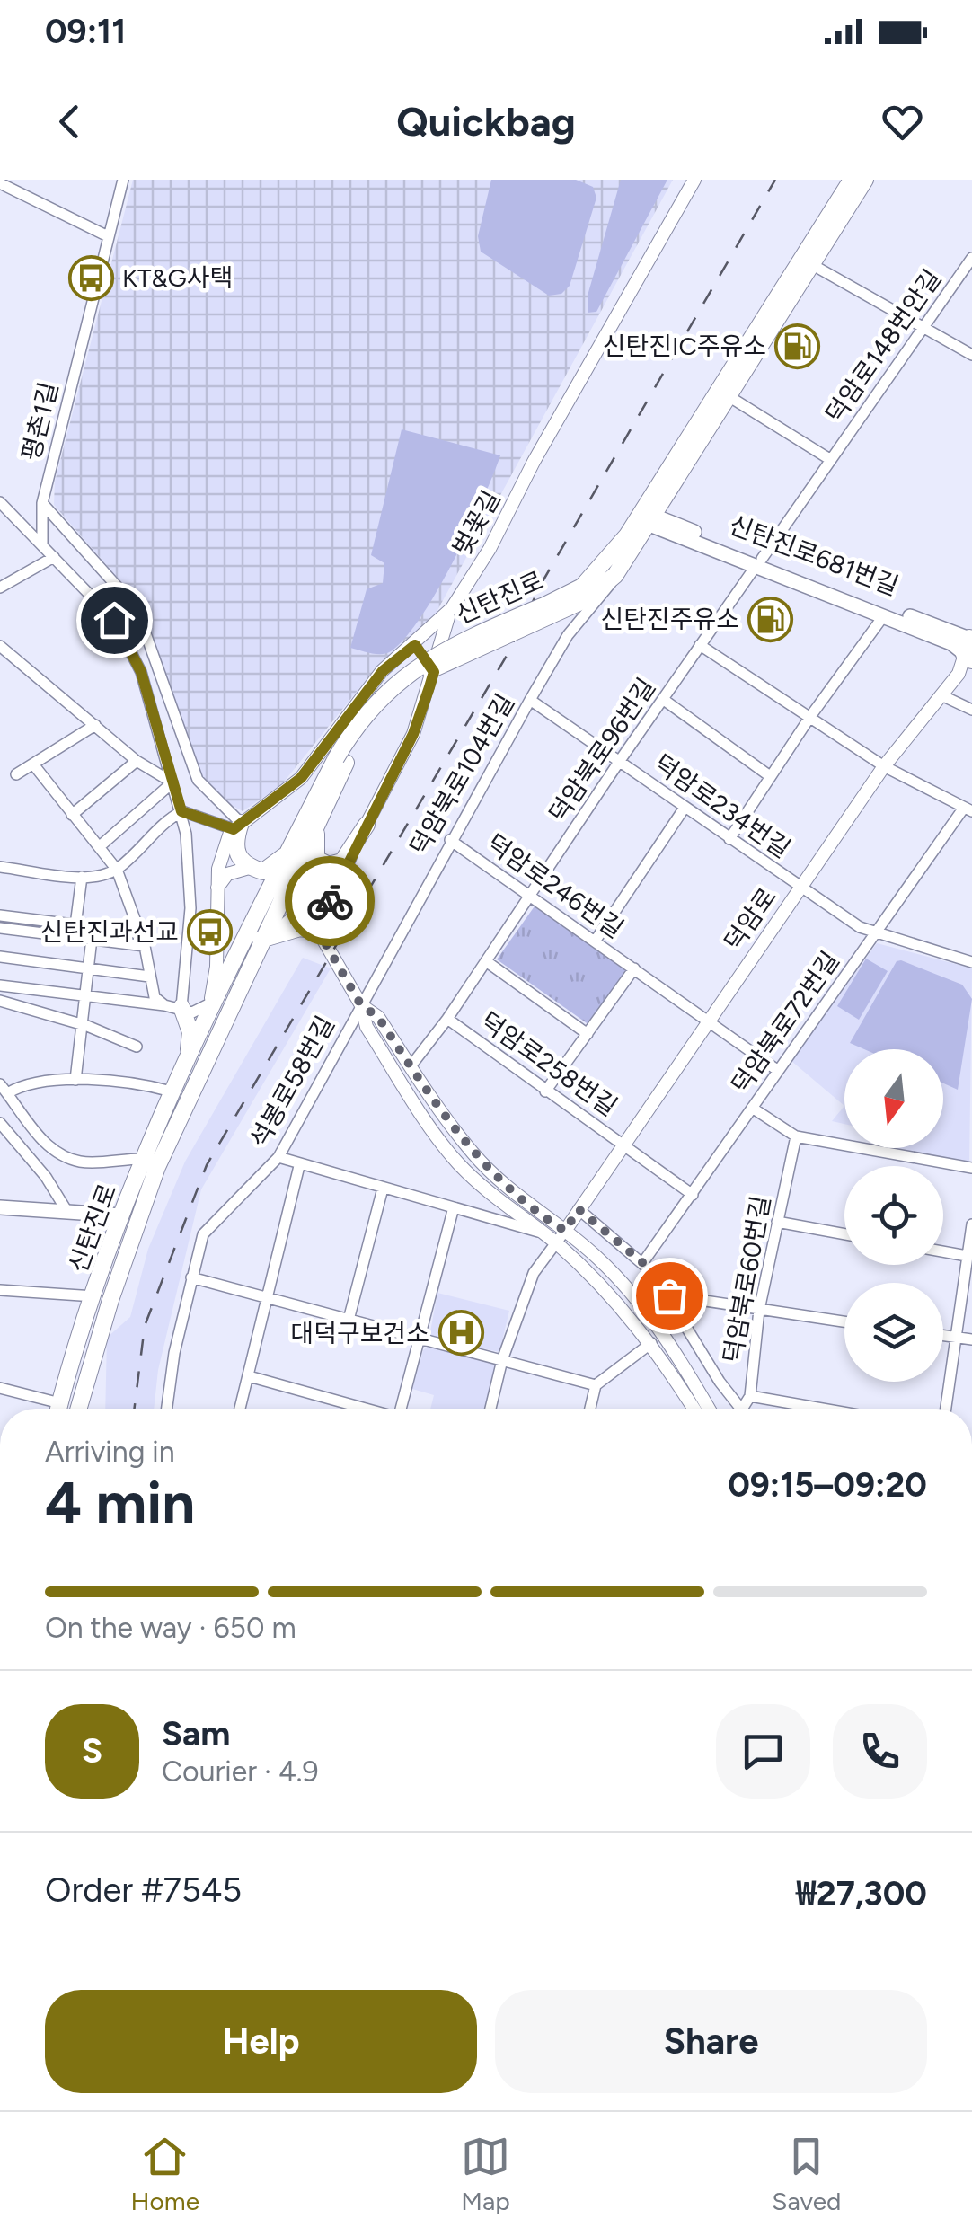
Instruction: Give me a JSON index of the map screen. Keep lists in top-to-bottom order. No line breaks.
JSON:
{"streets":{"main road":["신탄진로681번길","신탄진로"],"street":["덕암로148번안길","평촌1길","벚꽃길","덕암북로96번길","덕암북로104번길","덕암로234번길","덕암로246번길","덕암로","덕암북로72번길","덕암로258번길","석봉로58번길","덕암북로60번길"]},"crossings":[["덕암로148번안길","신탄진로681번길"],["덕암로148번안길","신탄진로"],["덕암로148번안길","덕암북로96번길"],["신탄진로681번길","신탄진로"],["신탄진로681번길","덕암북로96번길"],["신탄진로681번길","덕암로234번길"],["신탄진로681번길","덕암로"],["신탄진로","덕암북로104번길"],["덕암북로96번길","덕암로234번길"],["덕암북로96번길","덕암로246번길"],["덕암북로96번길","덕암로258번길"],["덕암북로104번길","덕암로234번길"],["덕암북로104번길","덕암로246번길"],["덕암북로104번길","석봉로58번길"],["덕암로234번길","덕암로"],["덕암로234번길","덕암북로72번길"],["덕암로246번길","덕암로"],["덕암로246번길","덕암북로72번길"],["덕암로246번길","덕암로258번길"],["덕암로","덕암로258번길"],["덕암북로72번길","덕암로258번길"]],"places":{"bus stop":["KT&G사택","신탄진과선교"],"fuel station":["신탄진IC주유소","신탄진주유소"],"hospital":["대덕구보건소"]},"north":"bottom","page":{"status":"09:11","header":"Quickbag","heading":["4 min","Arriving in","09:15–09:20"],"panel":["Sam","Courier · 4.9","Order #7545","₩27,300"],"bar":"On the way · 650 m","round":"S","buttons":["Help","Share"],"tabs":["Home","Map","Saved"]}}
